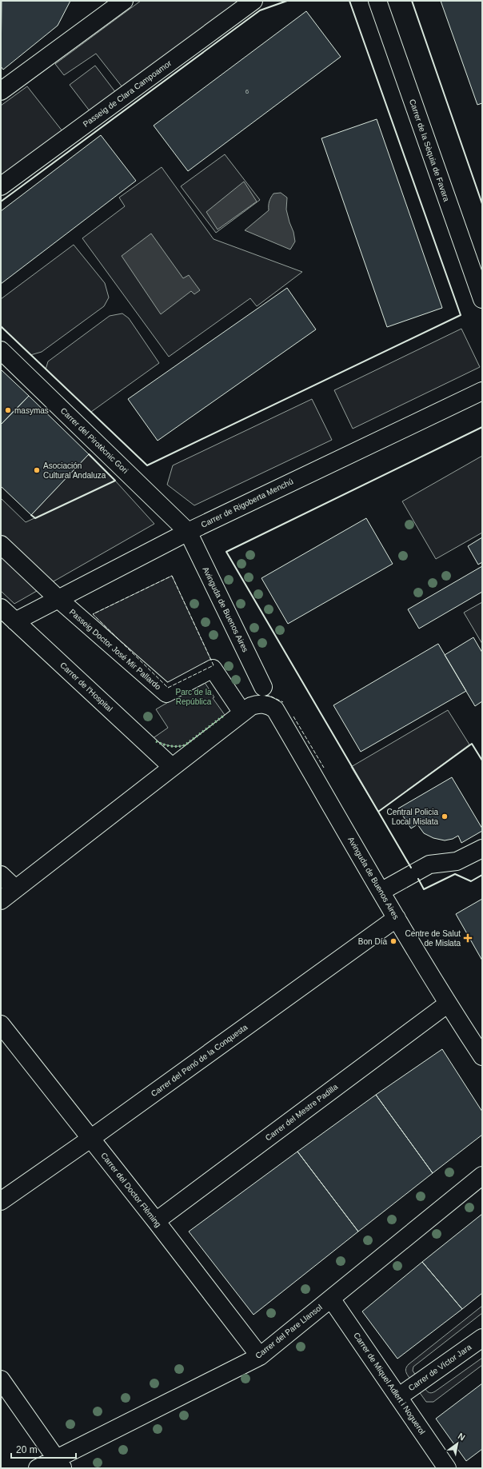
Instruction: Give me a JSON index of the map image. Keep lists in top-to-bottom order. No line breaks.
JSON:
{"streets":{"street":["Passeig de Clara Campoamor","Carrer de la Sèquia de Favara","Carrer del Pirotècnic Gori","Carrer de Rigoberta Menchú","Avinguda de Buenos Aires","Passeig Doctor José Mir Pallardo","Carrer de l'Hospital","Carrer del Penó de la Conquesta","Carrer del Mestre Padilla","Carrer del Doctor Flèming","Carrer del Pare Llansol","Carrer de Víctor Jara","Carrer de Miquel Adlert i Noguerol"]},"crossings":[["Carrer del Pirotècnic Gori","Carrer de Rigoberta Menchú"],["Carrer del Pirotècnic Gori","Avinguda de Buenos Aires"],["Carrer de Rigoberta Menchú","Avinguda de Buenos Aires"],["Carrer de Rigoberta Menchú","Passeig Doctor José Mir Pallardo"],["Carrer de Rigoberta Menchú","Carrer de l'Hospital"],["Avinguda de Buenos Aires","Carrer del Penó de la Conquesta"],["Avinguda de Buenos Aires","Carrer del Mestre Padilla"],["Carrer del Penó de la Conquesta","Carrer del Doctor Flèming"],["Carrer del Mestre Padilla","Carrer del Doctor Flèming"],["Carrer del Doctor Flèming","Carrer del Pare Llansol"],["Carrer del Pare Llansol","Carrer de Miquel Adlert i Noguerol"],["Carrer de Víctor Jara","Carrer de Miquel Adlert i Noguerol"]],"parks":["Parc de la República"],"places":{"other":["masymas","Asociación Cultural Andaluza","Central Policia Local Mislata","Bon Día"],"health":["Centre de Salut de Mislata"]},"house_numbers":["6"],"scale_bar":"20 m","north":"top right"}
